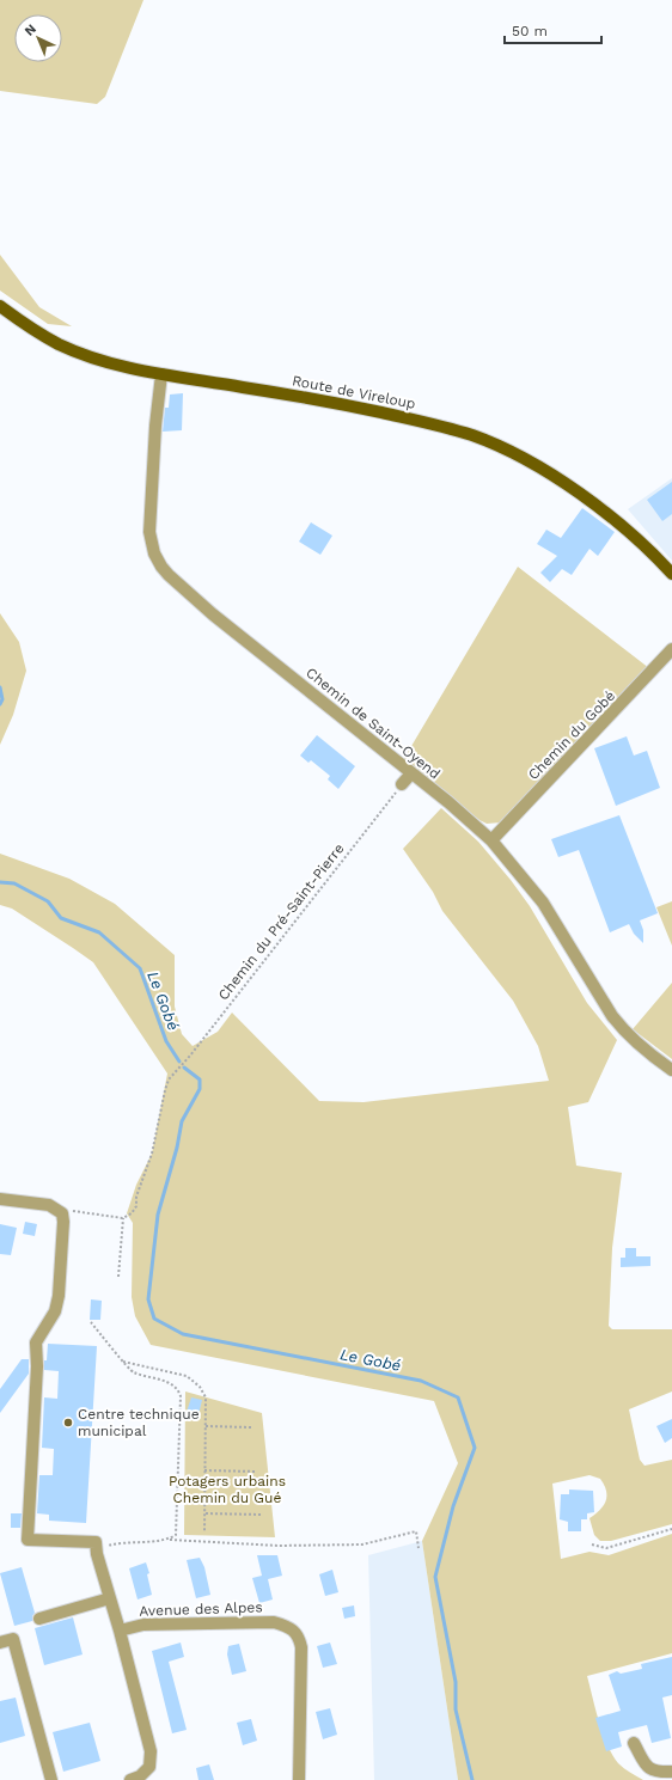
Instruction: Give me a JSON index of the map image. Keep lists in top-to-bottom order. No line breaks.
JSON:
{"streets":{"main road":["Route de Vireloup"],"street":["Chemin de Saint-Oyend","Chemin du Gobé","Avenue des Alpes"],"path":["Chemin du Pré-Saint-Pierre"]},"crossings":[["Route de Vireloup","Chemin de Saint-Oyend"],["Chemin de Saint-Oyend","Chemin du Gobé"]],"water":["Le Gobé"],"parks":["Potagers urbains Chemin du Gué"],"places":["Centre technique municipal"],"scale_bar":"50 m","north":"top left"}
